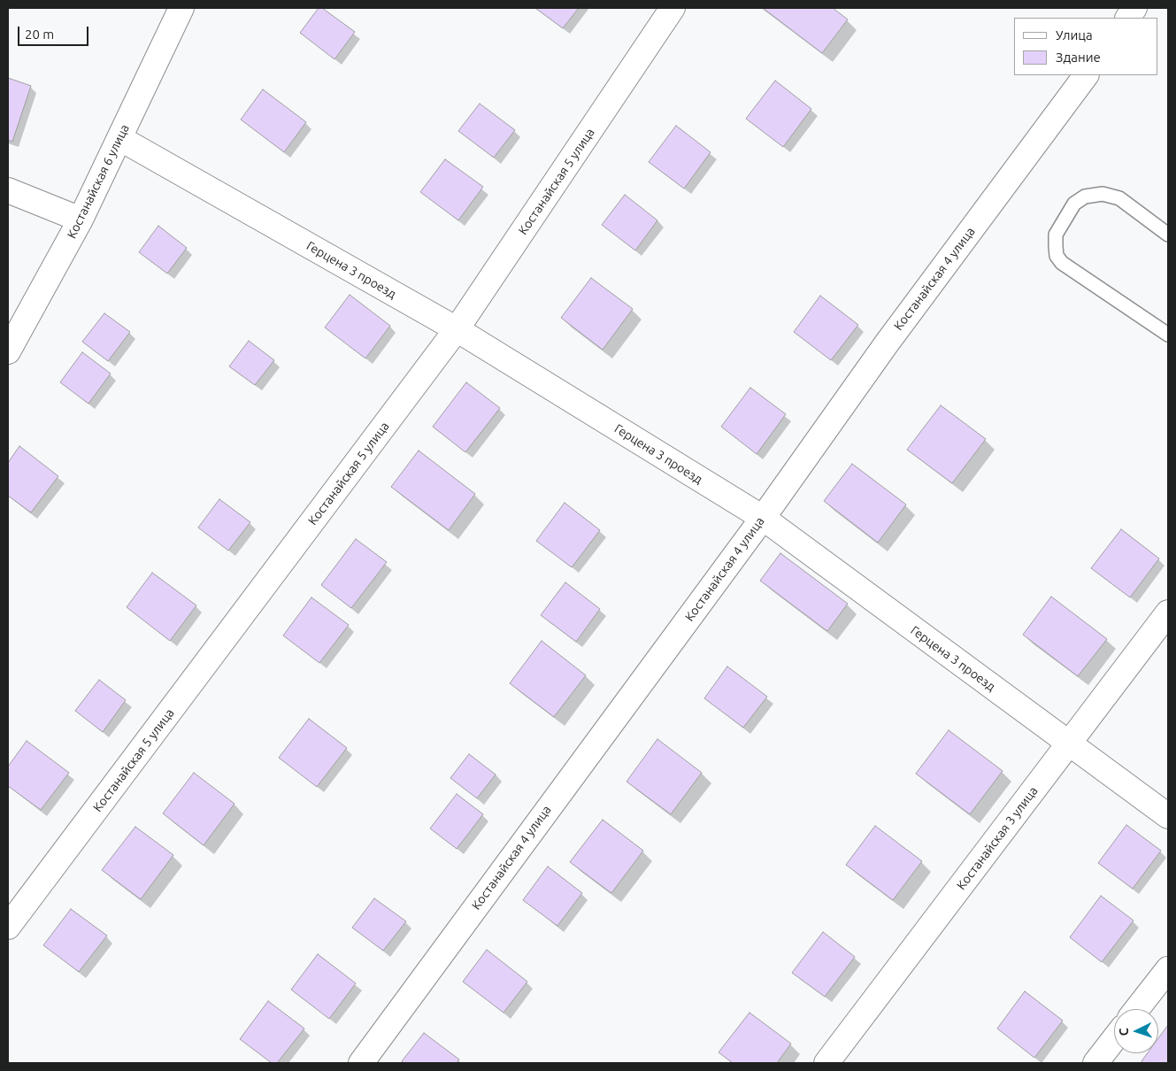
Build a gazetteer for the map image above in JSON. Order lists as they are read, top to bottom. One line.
{"streets":{"street":["Костанайская 6 улица","Костанайская 5 улица","Герцена 3 проезд","Костанайская 4 улица","Костанайская 3 улица"]},"crossings":[["Костанайская 6 улица","Герцена 3 проезд"],["Костанайская 5 улица","Герцена 3 проезд"],["Герцена 3 проезд","Костанайская 4 улица"],["Герцена 3 проезд","Костанайская 3 улица"]],"legend":["Улица","Здание"],"scale_bar":"20 m","north":"left"}
